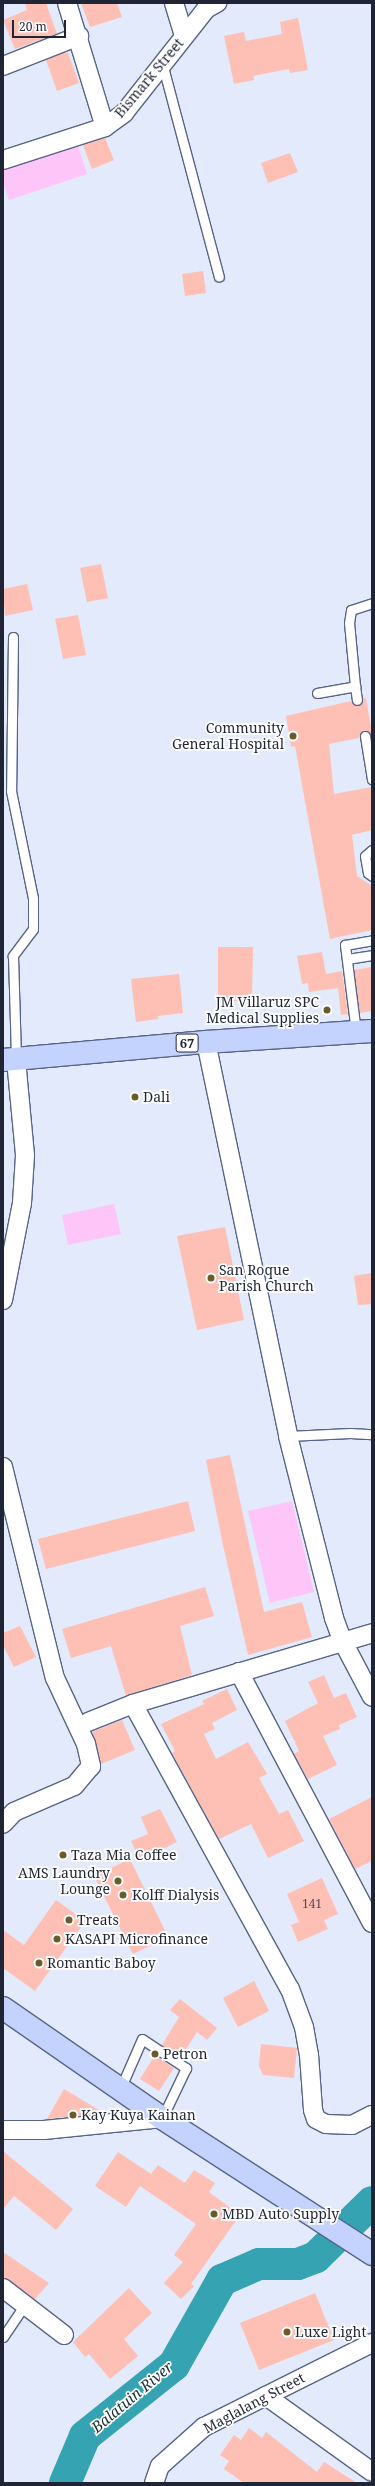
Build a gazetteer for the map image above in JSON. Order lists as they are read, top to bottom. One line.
{"streets":{"main road":["67"],"street":["Bismark Street","Maglalang Street"]},"water":["Balatuin River"],"places":["Community General Hospital","JM Villaruz SPC Medical Supplies","Dali","San Roque Parish Church","Taza Mia Coffee","AMS Laundry Lounge","Kolff Dialysis","Treats","KASAPI Microfinance","Romantic Baboy","Petron","Kay Kuya Kainan","MBD Auto Supply","Luxe Light"],"house_numbers":["141"],"scale_bar":"20 m"}
